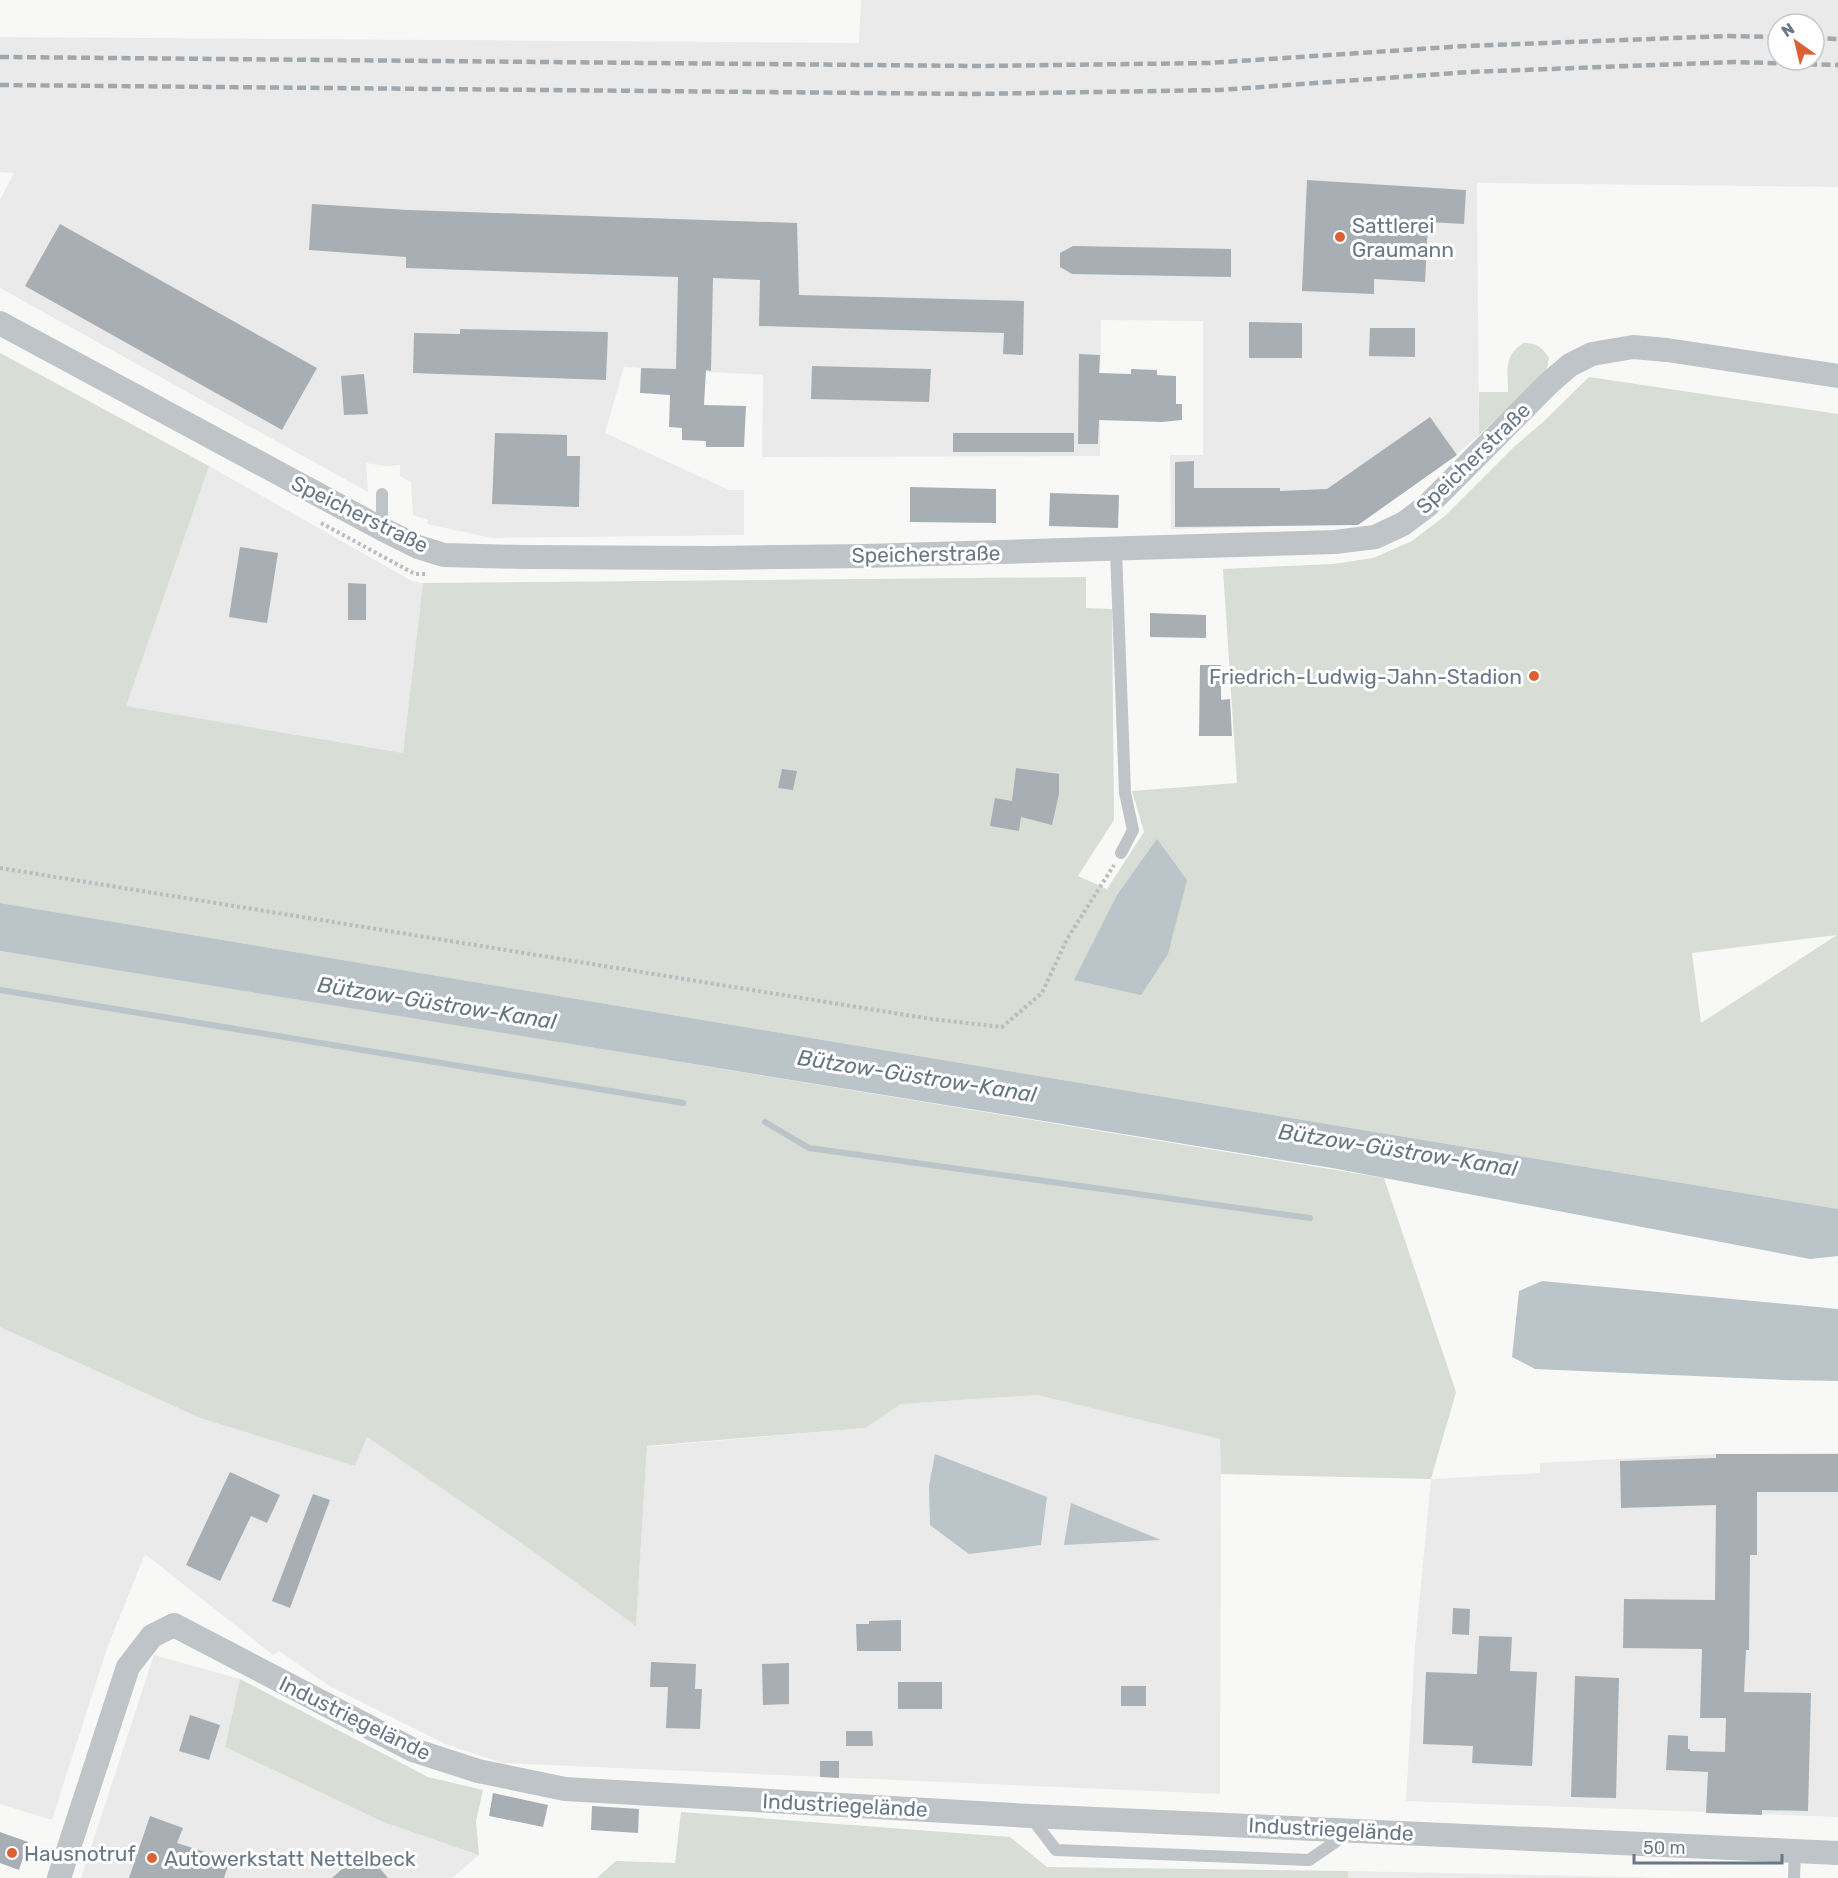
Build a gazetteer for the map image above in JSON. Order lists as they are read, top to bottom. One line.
{"streets":{"street":["Speicherstraße","Industriegelände"]},"water":["Bützow-Güstrow-Kanal"],"places":["Sattlerei Graumann","Friedrich-Ludwig-Jahn-Stadion","Hausnotruf","Autowerkstatt Nettelbeck"],"scale_bar":"50 m","north":"top left"}
